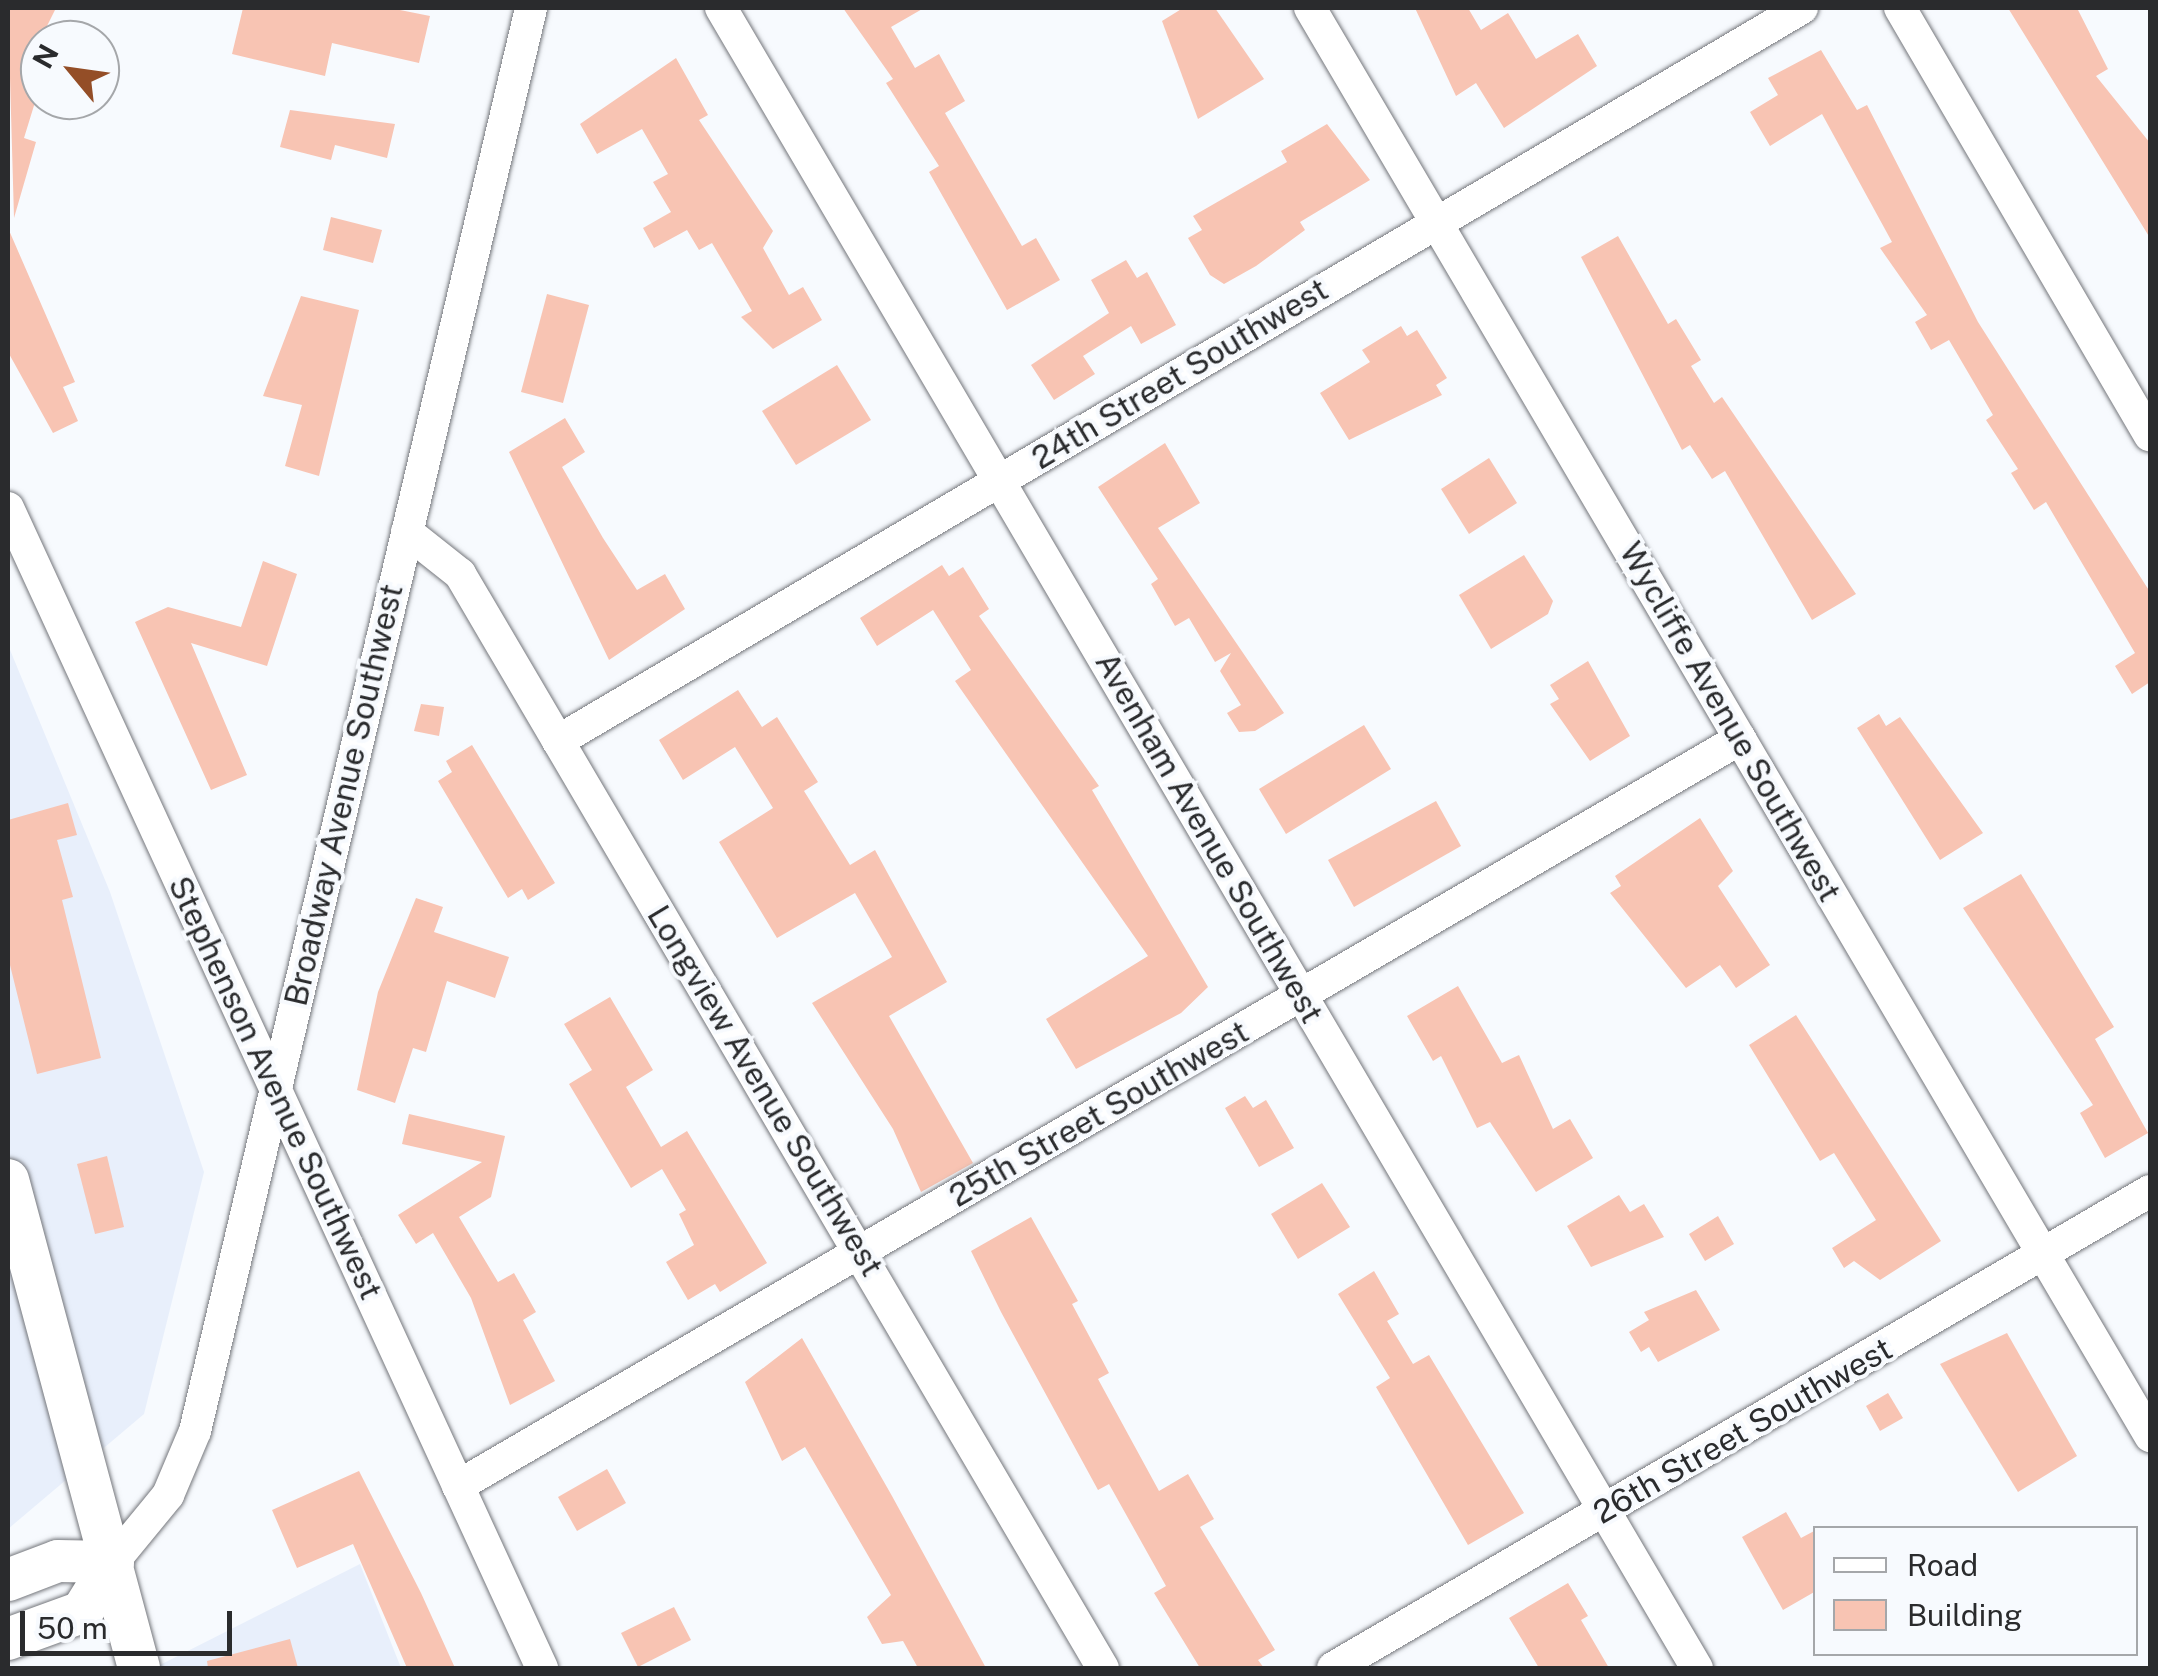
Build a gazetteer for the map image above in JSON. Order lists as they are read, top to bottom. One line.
{"streets":{"street":["24th Street Southwest","Wycliffe Avenue Southwest","Broadway Avenue Southwest","Avenham Avenue Southwest","Stephenson Avenue Southwest","Longview Avenue Southwest","25th Street Southwest","26th Street Southwest"]},"crossings":[["24th Street Southwest","Wycliffe Avenue Southwest"],["24th Street Southwest","Avenham Avenue Southwest"],["24th Street Southwest","Longview Avenue Southwest"],["Wycliffe Avenue Southwest","25th Street Southwest"],["Wycliffe Avenue Southwest","26th Street Southwest"],["Broadway Avenue Southwest","Stephenson Avenue Southwest"],["Broadway Avenue Southwest","Longview Avenue Southwest"],["Avenham Avenue Southwest","25th Street Southwest"],["Avenham Avenue Southwest","26th Street Southwest"],["Stephenson Avenue Southwest","25th Street Southwest"],["Longview Avenue Southwest","25th Street Southwest"]],"legend":["Road","Building"],"scale_bar":"50 m","north":"top left"}
